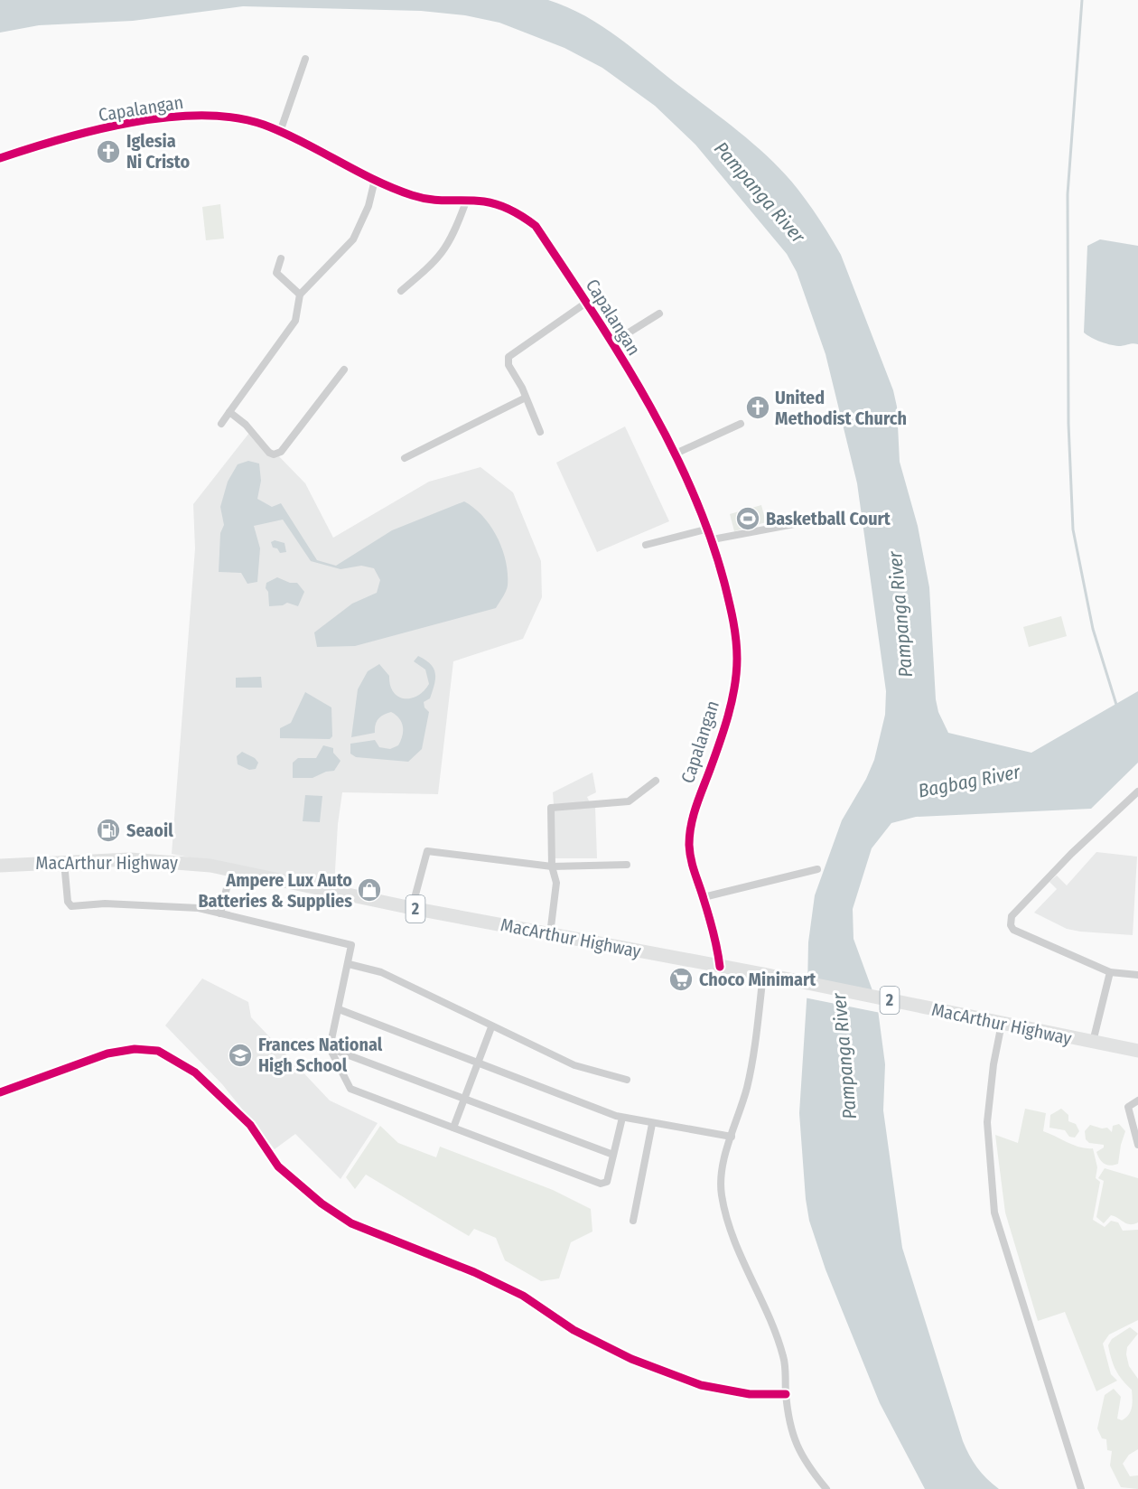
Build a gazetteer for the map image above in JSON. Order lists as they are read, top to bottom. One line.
{"streets":{"highway":["MacArthur Highway","2"],"street":["Capalangan"]},"crossings":[["Capalangan","MacArthur Highway"]],"water":["Pampanga River","Bagbag River"],"places":{"church":["Iglesia Ni Cristo","United Methodist Church"],"sports":["Basketball Court"],"fuel station":["Seaoil"],"shop":["Ampere Lux Auto Batteries & Supplies"],"supermarket":["Choco Minimart"],"school or university":["Frances National High School"]}}
